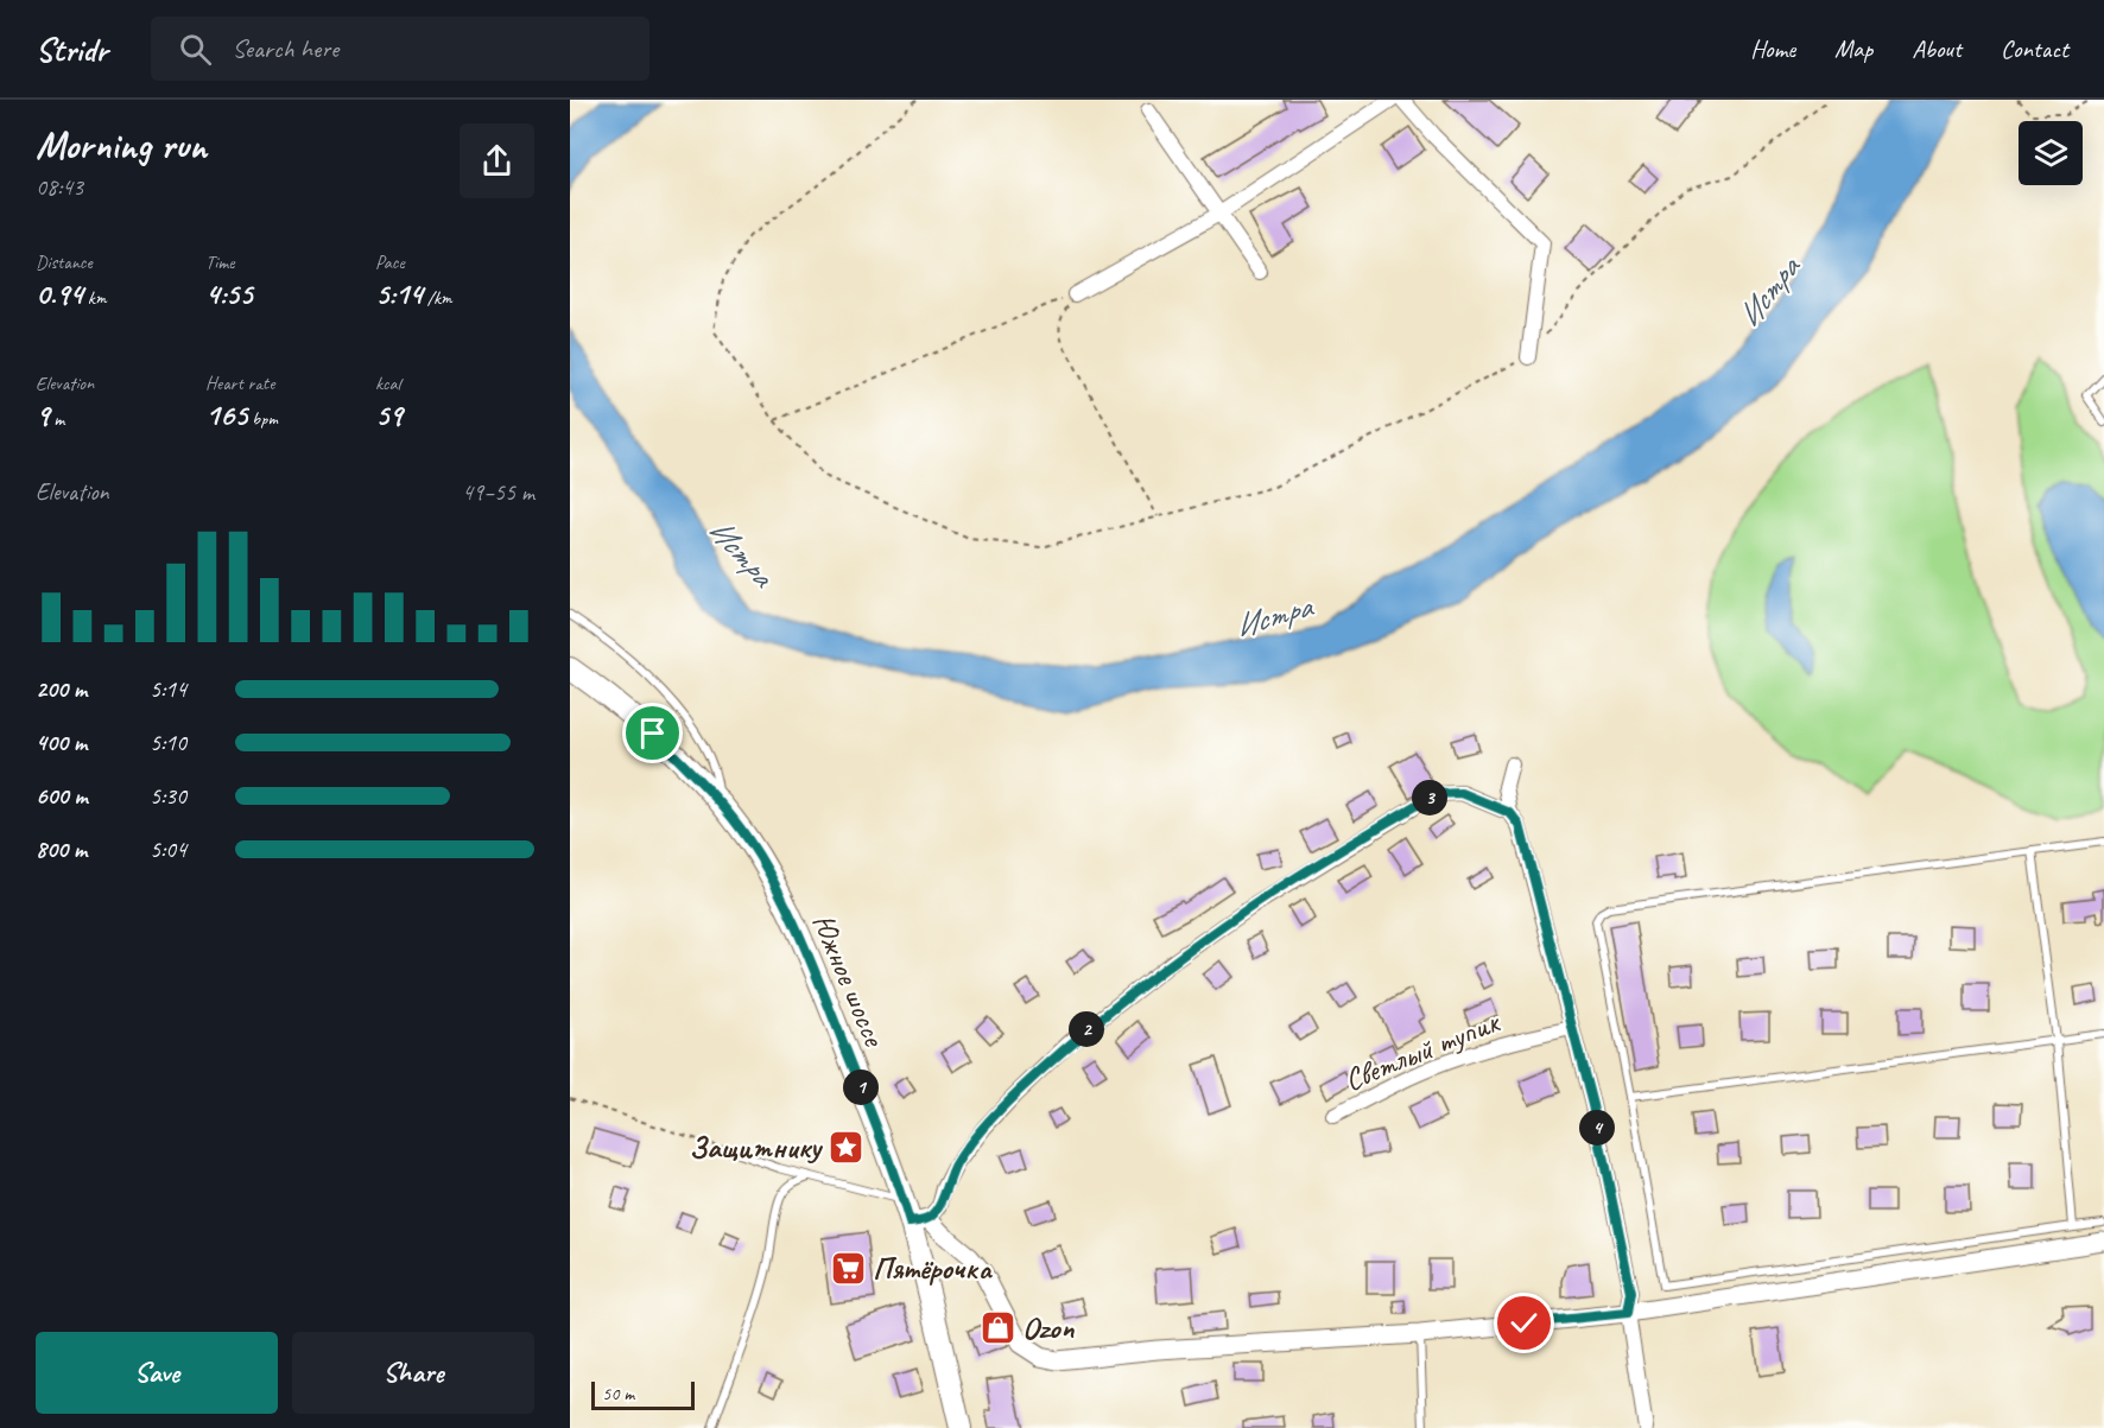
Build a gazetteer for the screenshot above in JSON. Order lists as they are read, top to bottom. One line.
{"streets":{"main road":["Южное шоссе"],"street":["Светлый тупик"]},"water":["Истра"],"places":{"place":["Защитнику"],"supermarket":["Пятёрочка"],"shop":["Ozon"]},"scale_bar":"50 m","page":{"header":"Stridr","search":"Search here","nav":["Home","Map","About","Contact"],"heading":["Morning run","08:43"],"stats":[["Distance","0.94 km"],["Time","4:55"],["Pace","5:14 /km"],["Elevation","9 m"],["Heart rate","165 bpm"],["kcal","59"]],"chart":["Elevation","49–55 m"],"list":[{"name":"200 m","note":"5:14"},{"name":"400 m","note":"5:10"},{"name":"600 m","note":"5:30"},{"name":"800 m","note":"5:04"}],"pins":["3","2","1","4"],"buttons":["Save","Share"],"scale":"50 m"}}
